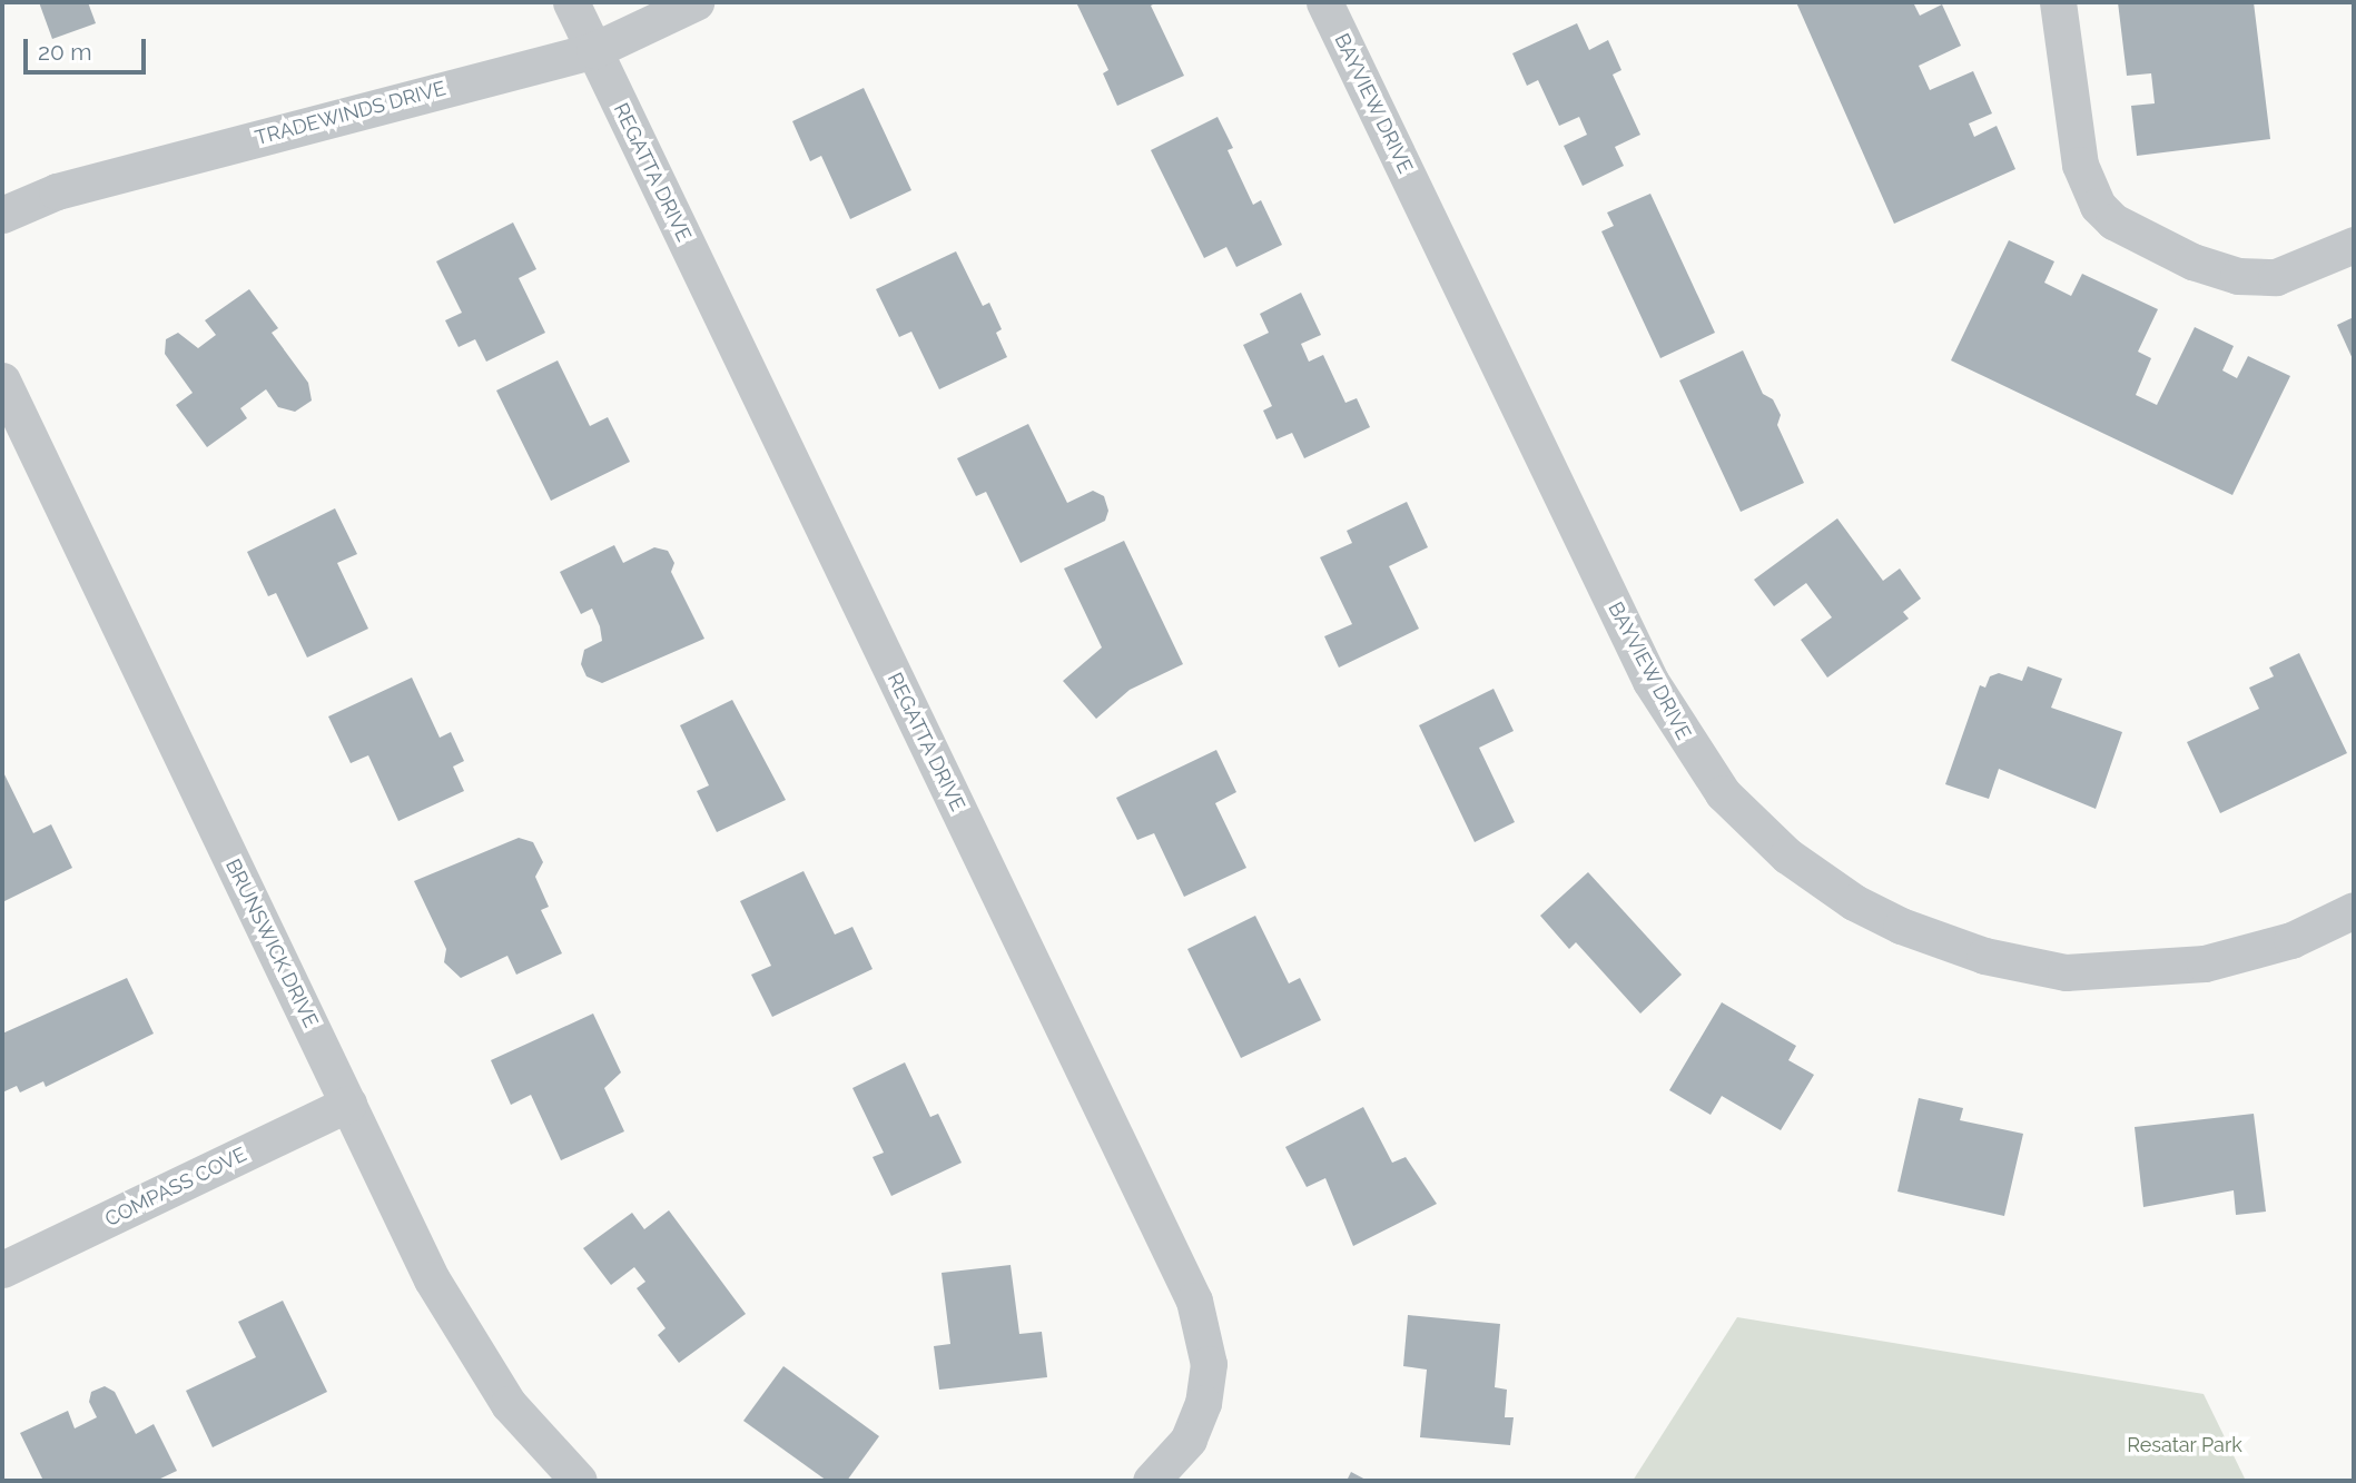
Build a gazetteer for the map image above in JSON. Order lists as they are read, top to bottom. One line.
{"streets":{"street":["BAYVIEW DRIVE","TRADEWINDS DRIVE","REGATTA DRIVE","BRUNSWICK DRIVE","COMPASS COVE"]},"crossings":[["TRADEWINDS DRIVE","REGATTA DRIVE"],["BRUNSWICK DRIVE","COMPASS COVE"]],"parks":["Resatar Park"],"scale_bar":"20 m"}
